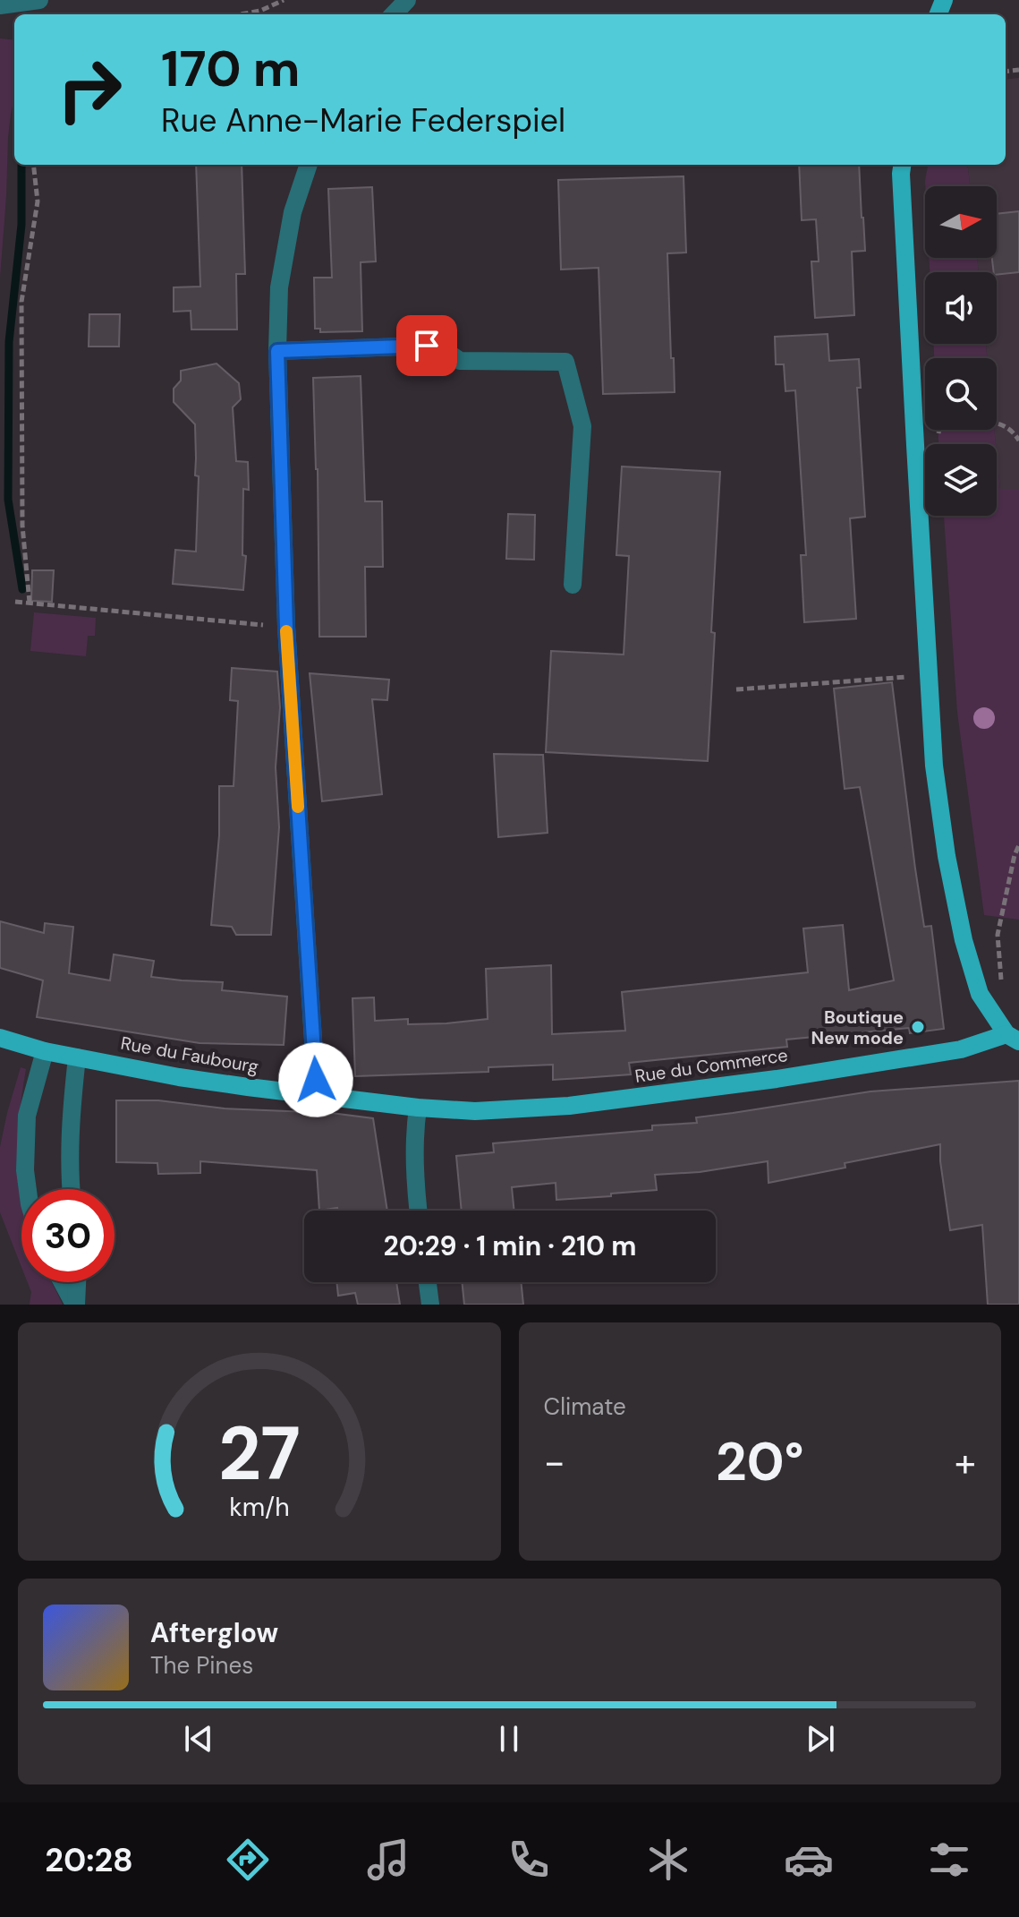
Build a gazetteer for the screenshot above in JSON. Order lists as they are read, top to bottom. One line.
{"streets":{"main road":["Rue du Faubourg","Rue du Commerce"]},"crossings":[["Rue du Faubourg","Rue du Commerce"]],"places":["Boutique New mode"],"north":"right","page":{"turn":["170 m","Rue Anne-Marie Federspiel"],"limit":"30","trip":"20:29 · 1 min · 210 m","tile":"Climate","heat":["−","20°","+"],"song":["Afterglow","The Pines"],"tabs":"20:28","gauge":["27","km/h"]}}
